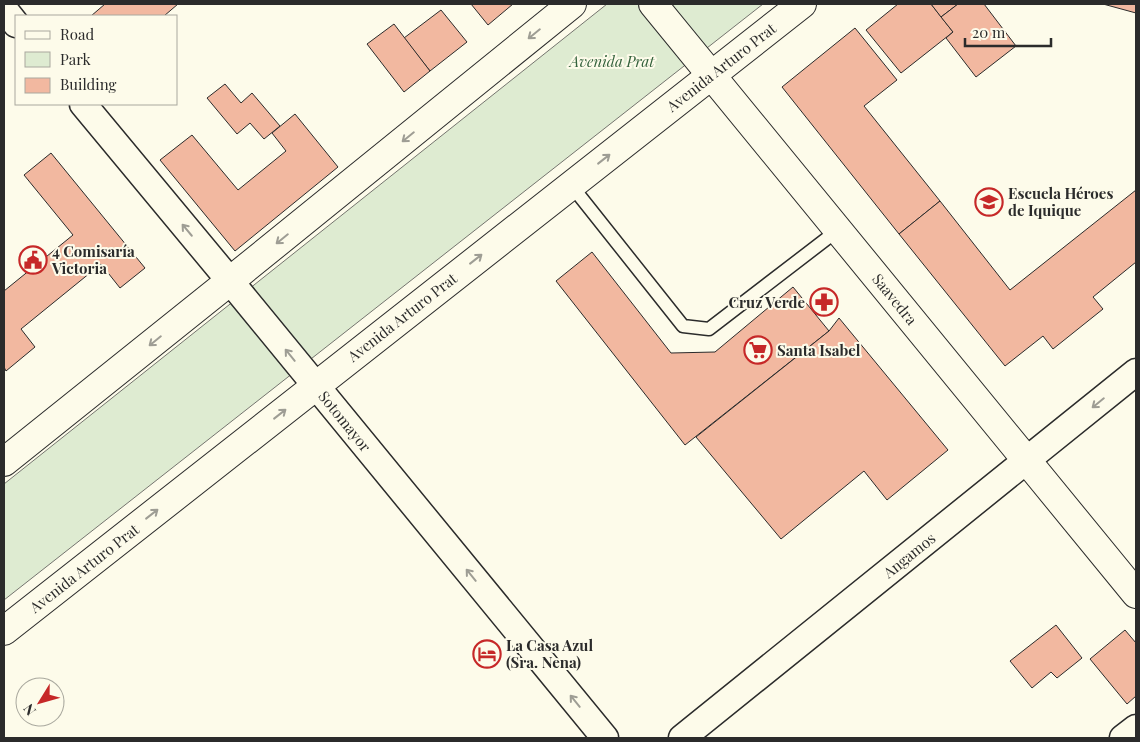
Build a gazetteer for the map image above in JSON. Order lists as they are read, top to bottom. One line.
{"streets":{"street":["Avenida Arturo Prat","Saavedra","Sotomayor","Angamos"]},"crossings":[["Avenida Arturo Prat","Saavedra"],["Avenida Arturo Prat","Sotomayor"],["Saavedra","Angamos"]],"one_way":["Sotomayor"],"parks":["Avenida Prat"],"places":{"school or university":["Escuela Héroes de Iquique"],"public building":["4 Comisaría Victoria"],"pharmacy":["Cruz Verde"],"supermarket":["Santa Isabel"],"hotel":["La Casa Azul (Sra. Nena)"]},"legend":["Road","Park","Building"],"scale_bar":"20 m","north":"bottom left"}
